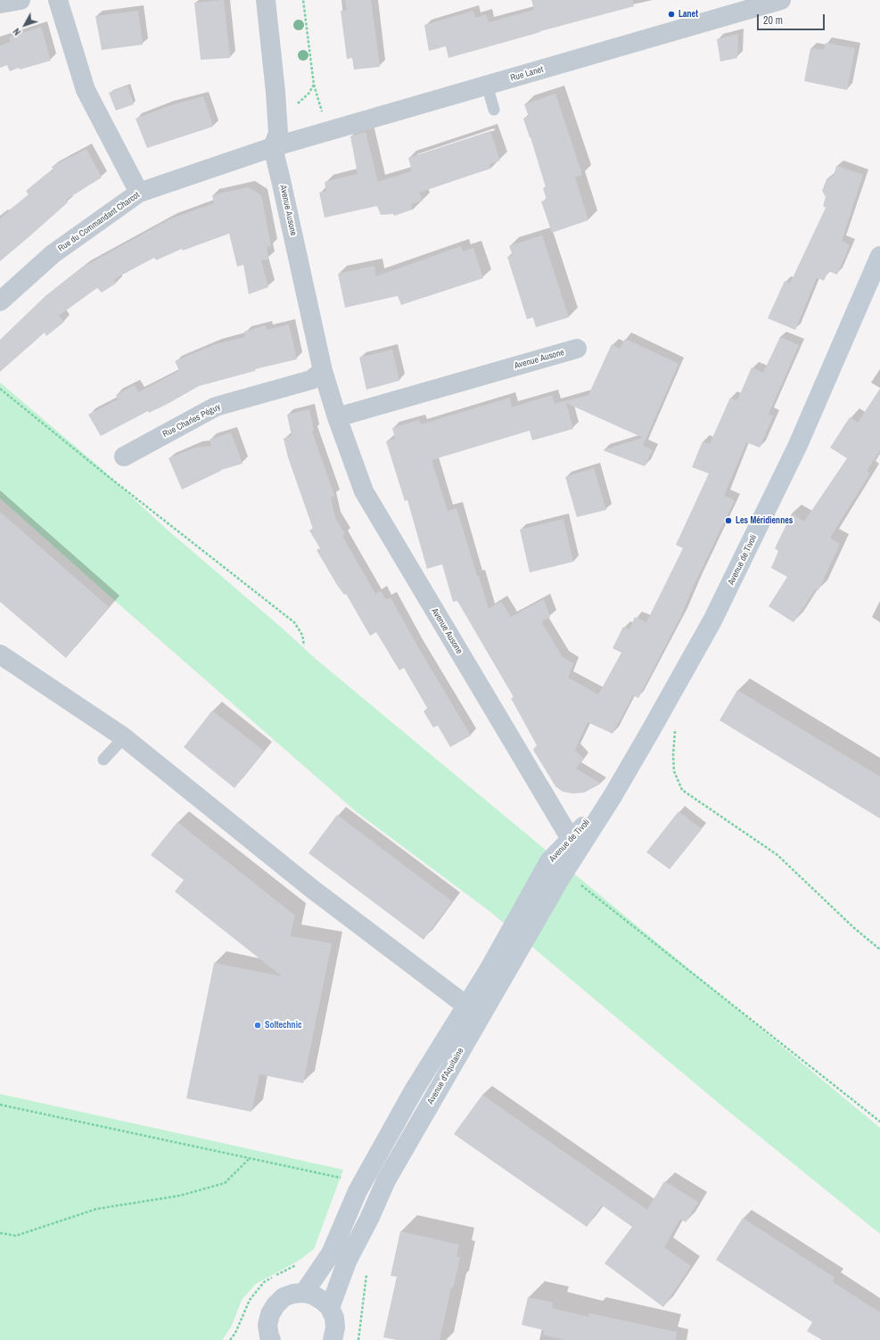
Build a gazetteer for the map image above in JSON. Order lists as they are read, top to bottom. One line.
{"streets":{"street":["Rue Lanet","Avenue Ausone","Rue du Commandant Charcot","Rue Charles Péguy","Avenue de Tivoli","Avenue d'Aquitaine"]},"crossings":[["Rue Lanet","Avenue Ausone"],["Rue Lanet","Rue du Commandant Charcot"],["Avenue Ausone","Rue du Commandant Charcot"],["Avenue Ausone","Rue Charles Péguy"],["Avenue Ausone","Avenue de Tivoli"],["Avenue Ausone","Avenue d'Aquitaine"],["Avenue de Tivoli","Avenue d'Aquitaine"]],"places":["Lanet","Les Méridiennes","Soltechnic"],"scale_bar":"20 m","north":"bottom left"}
